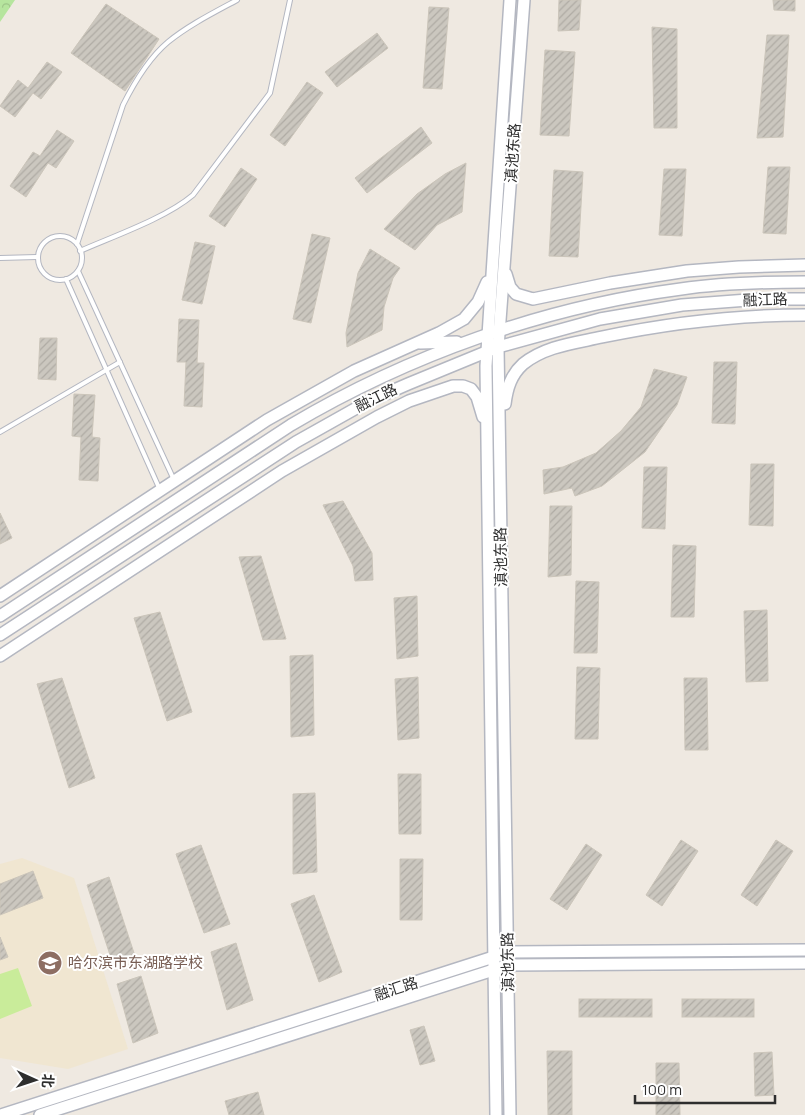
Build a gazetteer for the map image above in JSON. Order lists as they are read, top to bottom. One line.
{"streets":{"street":["滇池东路","融江路","融汇路"]},"crossings":[["滇池东路","融江路"],["滇池东路","融汇路"]],"places":{"school or university":["哈尔滨市东湖路学校"]},"scale_bar":"100 m","north":"right"}
